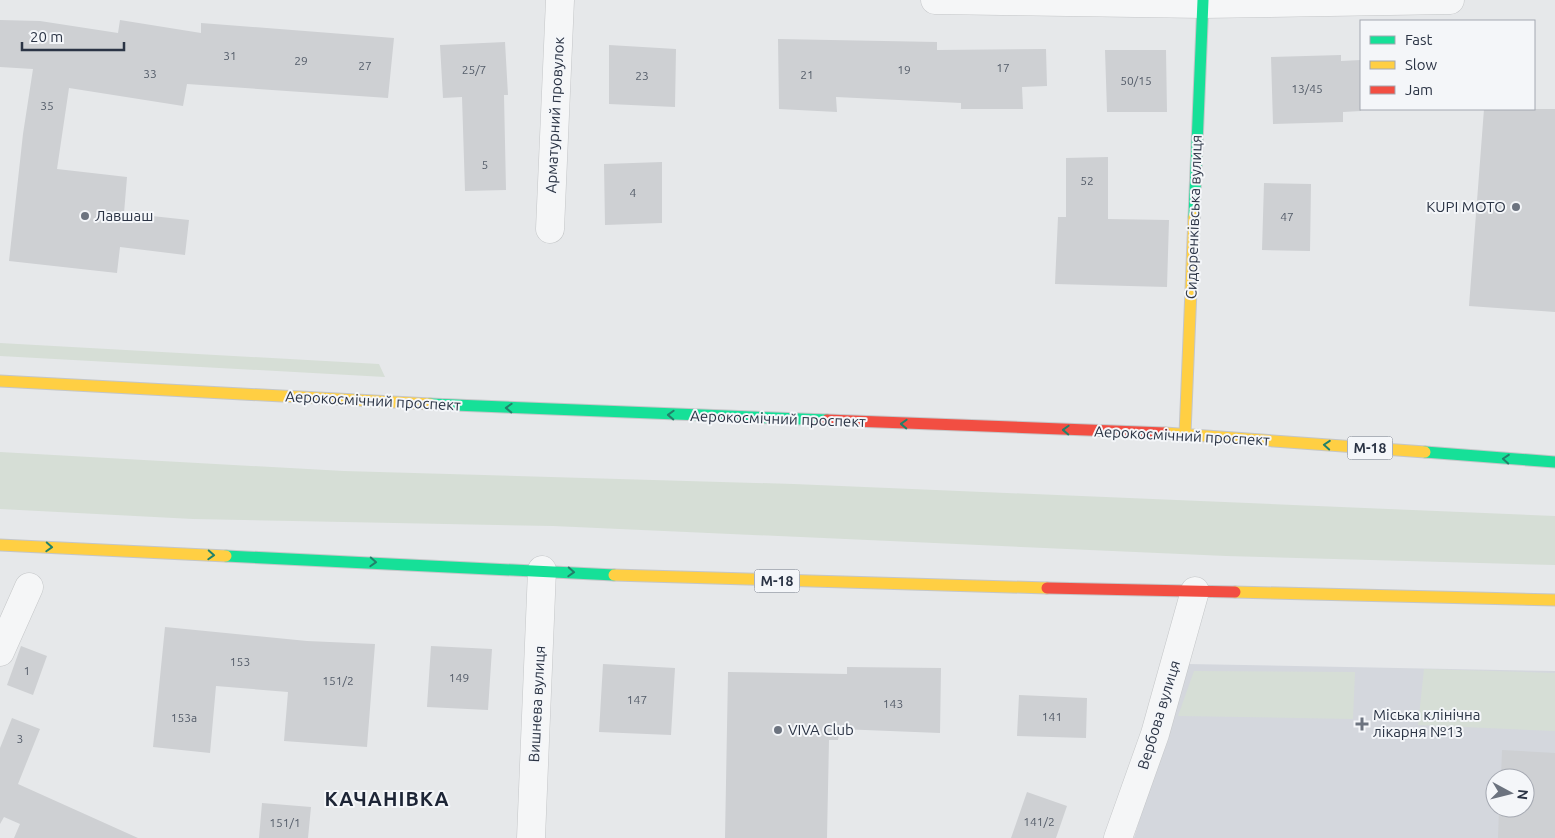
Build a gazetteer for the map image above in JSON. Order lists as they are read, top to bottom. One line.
{"streets":{"main road":["Сидоренківська вулиця","Аерокосмічний проспект","М-18"],"street":["Арматурний провулок","Вишнева вулиця","Вербова вулиця"]},"crossings":[["Сидоренківська вулиця","Аерокосмічний проспект"],["М-18","Вишнева вулиця"],["М-18","Вербова вулиця"]],"one_way":["Аерокосмічний проспект"],"districts":["КАЧАНІВКА"],"places":{"other":["KUPI MOTO","Лавшаш","VIVA Club"],"health":["Міська клінічна лікарня №13"]},"house_numbers":["31","29","27","17","25/7","19","33","21","23","50/15","13/45","35","5","52","4","47","153","1","149","151/2","147","143","141","153а","3","141/2","151/1"],"legend":["Fast","Slow","Jam"],"scale_bar":"20 m","north":"right"}
